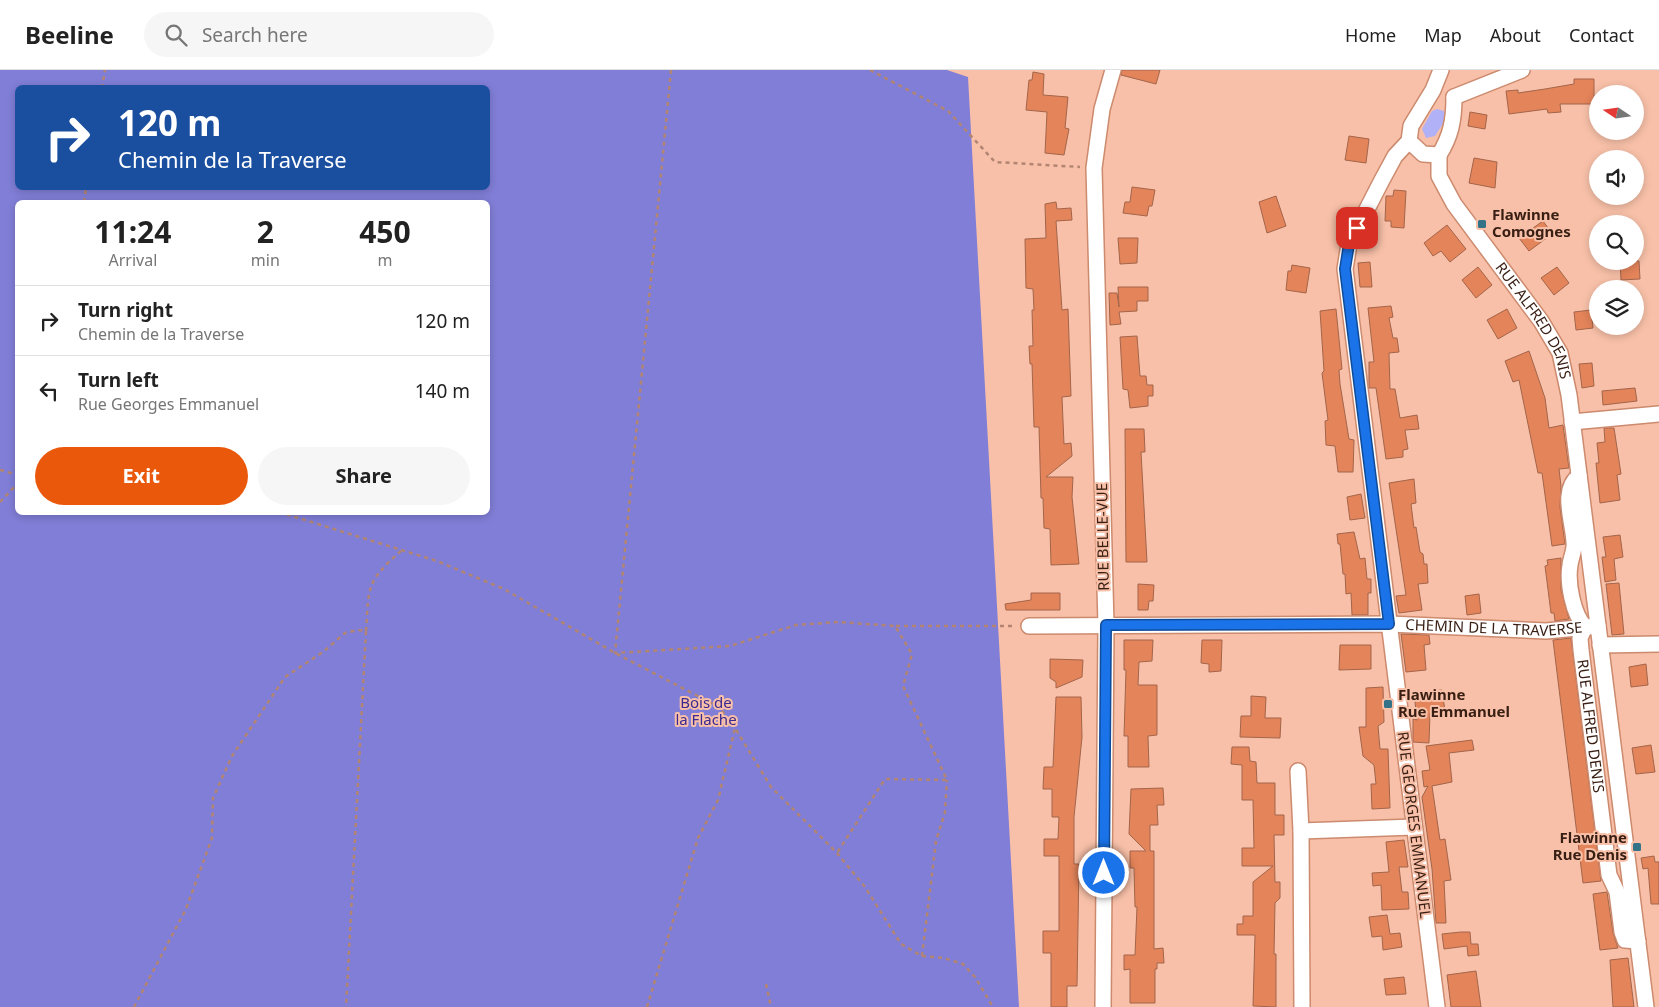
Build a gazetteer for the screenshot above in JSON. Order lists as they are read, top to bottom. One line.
{"streets":{"street":["RUE ALFRED DENIS","RUE BELLE-VUE","CHEMIN DE LA TRAVERSE","RUE GEORGES EMMANUEL"]},"crossings":[["RUE ALFRED DENIS","CHEMIN DE LA TRAVERSE"],["RUE BELLE-VUE","CHEMIN DE LA TRAVERSE"],["CHEMIN DE LA TRAVERSE","RUE GEORGES EMMANUEL"]],"parks":["Bois de la Flache"],"places":{"transit":["Flawinne Comognes","Flawinne Rue Emmanuel","Flawinne Rue Denis"]},"north":"left","page":{"header":"Beeline","search":"Search here","nav":["Home","Map","About","Contact"],"turn":["120 m","Chemin de la Traverse"],"eta":["11:24","Arrival","2","min","450","m"],"list":[{"name":"Turn right","note":"Chemin de la Traverse","value":"120 m"},{"name":"Turn left","note":"Rue Georges Emmanuel","value":"140 m"}],"buttons":["Exit","Share"]}}
